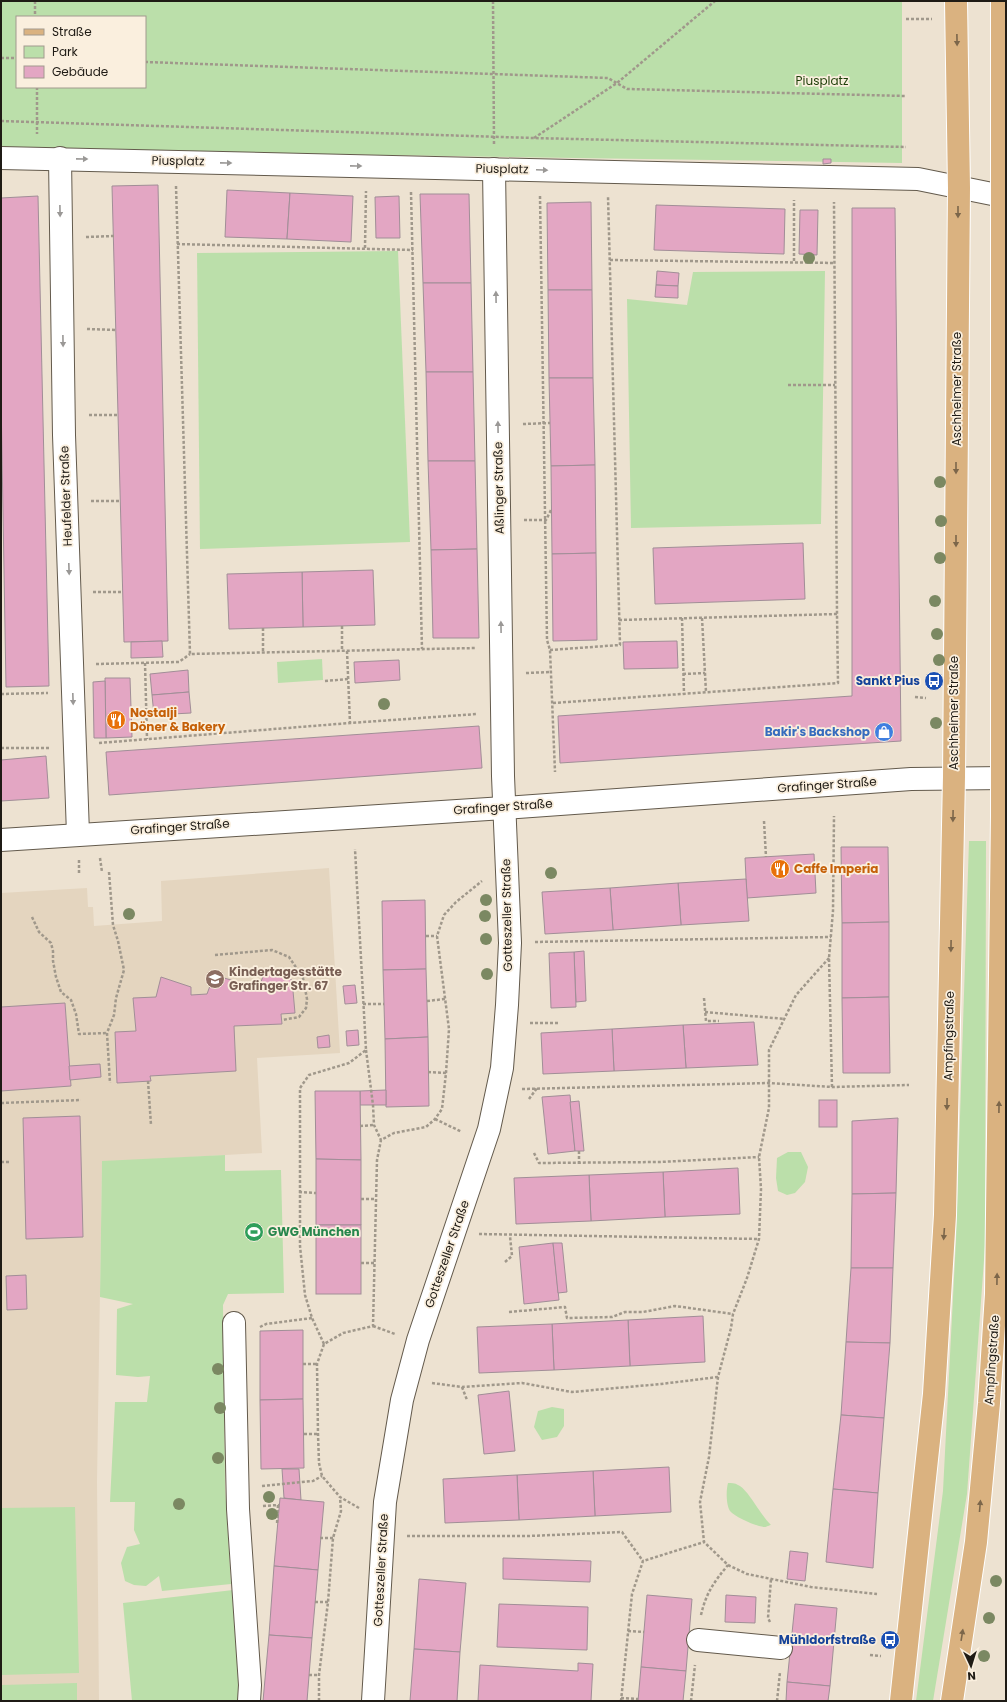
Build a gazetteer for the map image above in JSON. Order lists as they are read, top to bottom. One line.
{"streets":{"main road":["Aschheimer Straße","Ampfingstraße"],"street":["Piusplatz","Aßlinger Straße","Heufelder Straße","Grafinger Straße","Gotteszeller Straße"]},"crossings":[["Piusplatz","Aschheimer Straße"],["Piusplatz","Aßlinger Straße"],["Piusplatz","Heufelder Straße"],["Aschheimer Straße","Grafinger Straße"],["Aschheimer Straße","Ampfingstraße"],["Aßlinger Straße","Grafinger Straße"],["Aßlinger Straße","Gotteszeller Straße"],["Heufelder Straße","Grafinger Straße"],["Grafinger Straße","Gotteszeller Straße"],["Grafinger Straße","Ampfingstraße"]],"one_way":["Piusplatz","Aßlinger Straße","Heufelder Straße"],"parks":["Piusplatz"],"places":{"bus stop":["Sankt Pius","Mühldorfstraße"],"restaurant":["Nostalji Döner & Bakery","Caffe Imperia"],"shop":["Bakir's Backshop"],"school or university":["Kindertagesstätte Grafinger Str. 67"],"sports":["GWG München"]},"legend":["Straße","Park","Gebäude"],"north":"bottom"}
